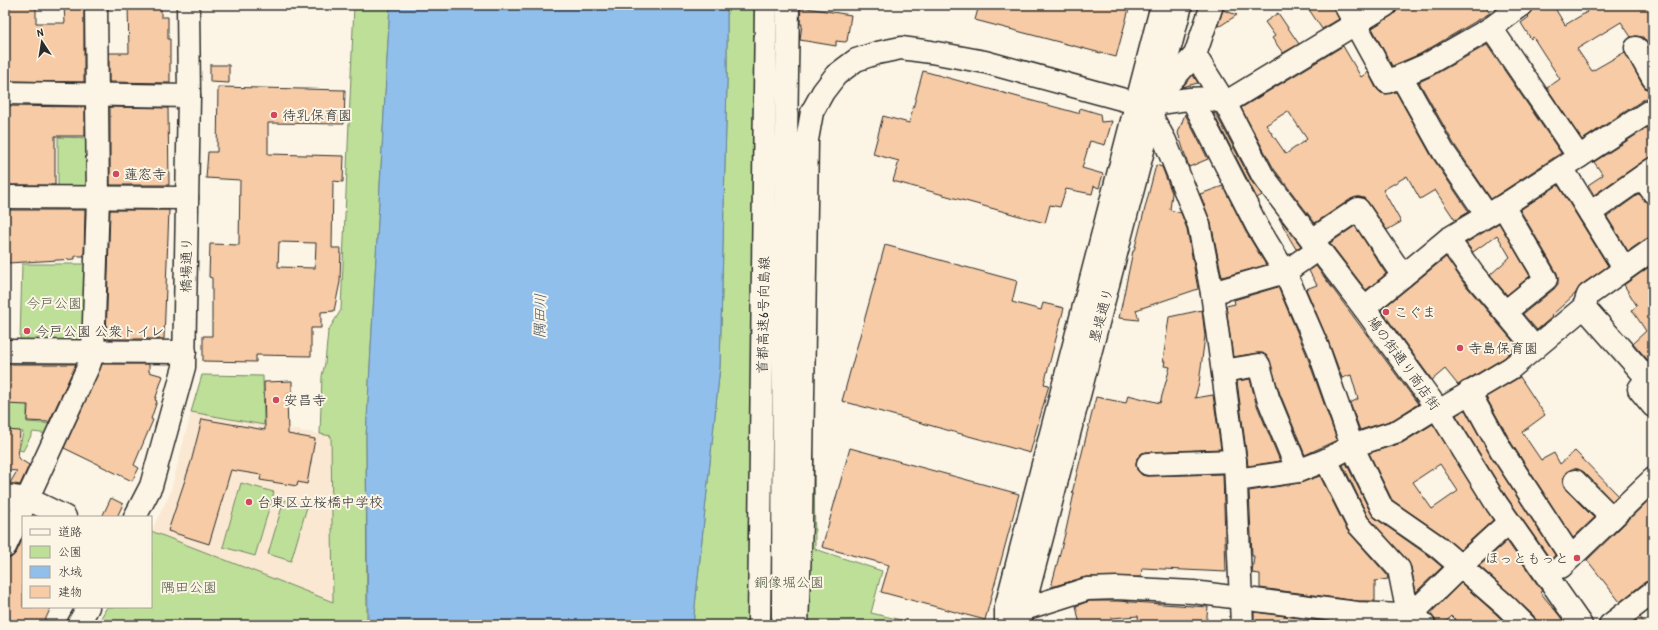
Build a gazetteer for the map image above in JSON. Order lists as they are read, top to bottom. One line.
{"streets":{"main road":["橋場通り","首都高速6号向島線","墨堤通り","鳩の街通り商店街"]},"water":["隅田川"],"parks":["今戸公園","銅像堀公園","隅田公園"],"places":["待乳保育園","蓮窓寺","こぐま","今戸公園 公衆トイレ","寺島保育園","安昌寺","台東区立桜橋中学校","ほっともっと"],"legend":["道路","公園","水域","建物"],"north":"top"}
